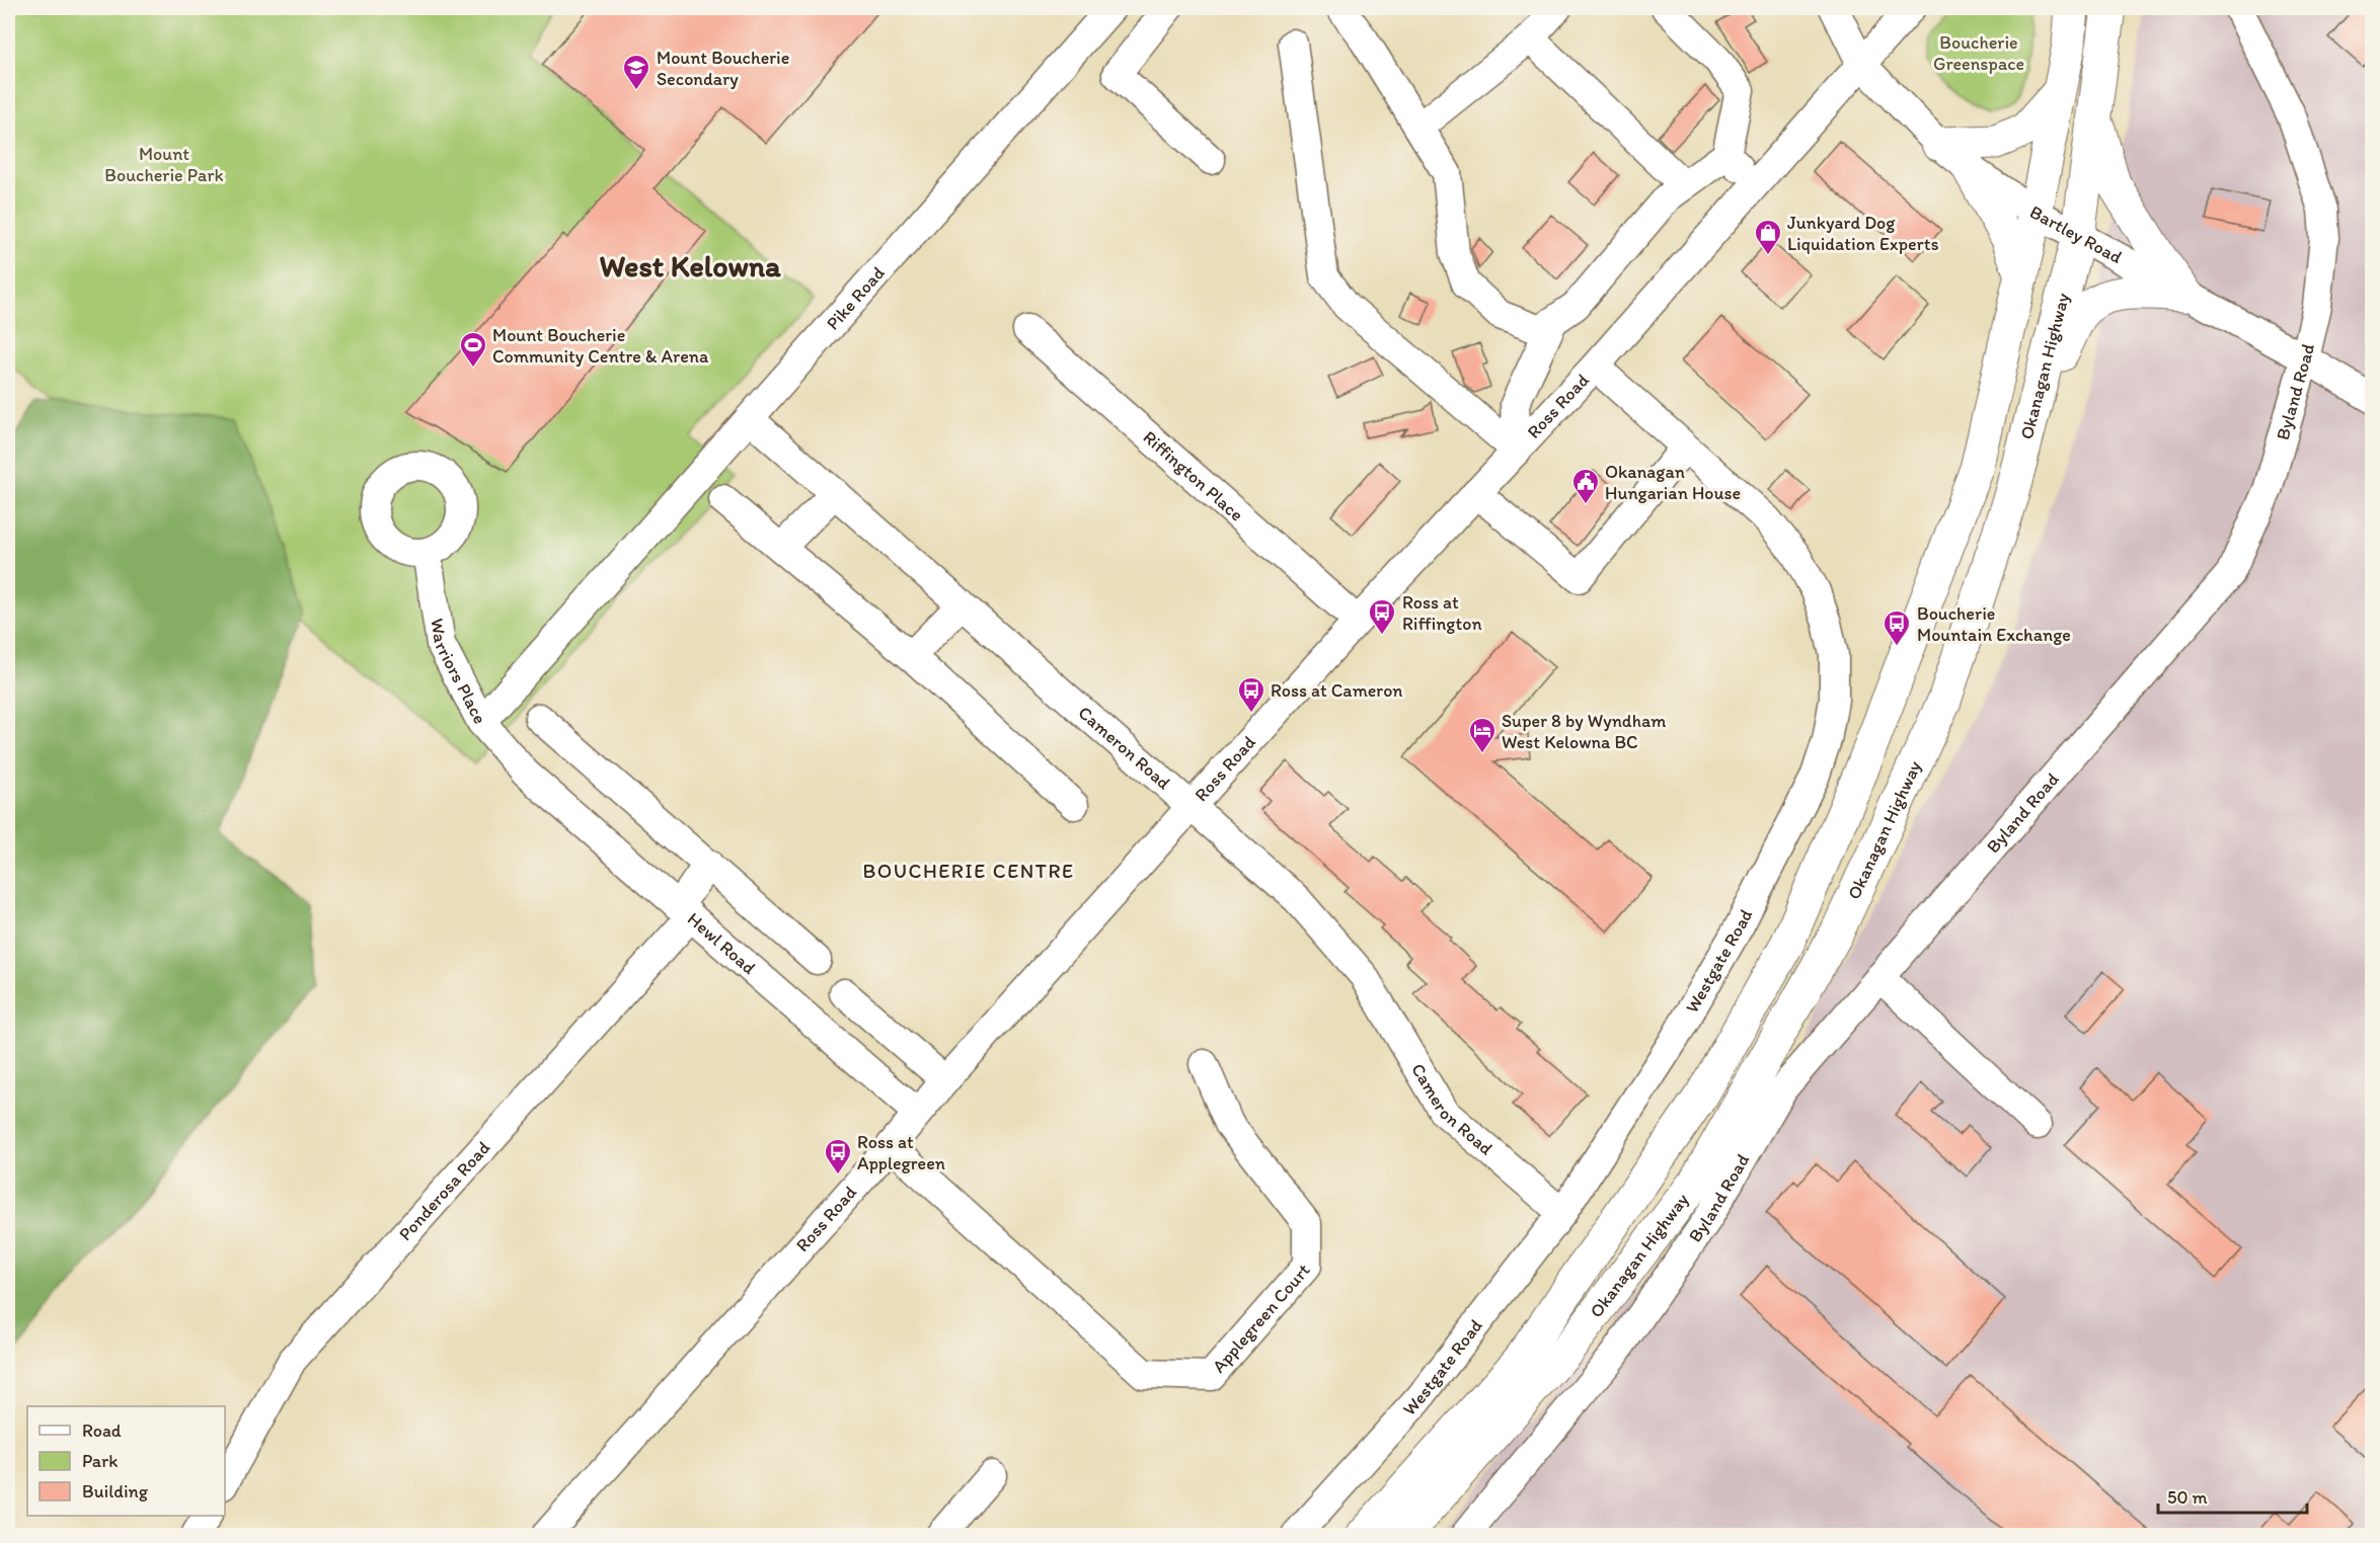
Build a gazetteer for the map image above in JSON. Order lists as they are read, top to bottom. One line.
{"streets":{"highway":["Okanagan Highway"],"street":["Bartley Road","Pike Road","Byland Road","Ross Road","Riffington Place","Warriors Place","Cameron Road","Hewl Road","Westgate Road","Ponderosa Road","Applegreen Court"]},"crossings":[["Bartley Road","Okanagan Highway"],["Bartley Road","Byland Road"],["Bartley Road","Ross Road"],["Pike Road","Warriors Place"],["Pike Road","Cameron Road"],["Ross Road","Riffington Place"],["Ross Road","Cameron Road"],["Ross Road","Hewl Road"],["Ross Road","Westgate Road"],["Ross Road","Applegreen Court"],["Warriors Place","Hewl Road"],["Cameron Road","Westgate Road"],["Hewl Road","Ponderosa Road"]],"districts":["West Kelowna","BOUCHERIE CENTRE"],"parks":["Boucherie Greenspace","Mount Boucherie Park"],"places":{"school or university":["Mount Boucherie Secondary"],"shop":["Junkyard Dog Liquidation Experts"],"sports":["Mount Boucherie Community Centre & Arena"],"public building":["Okanagan Hungarian House"],"bus stop":["Ross at Riffington","Boucherie Mountain Exchange","Ross at Cameron","Ross at Applegreen"],"hotel":["Super 8 by Wyndham West Kelowna BC"]},"legend":["Road","Park","Building"],"scale_bar":"50 m"}
